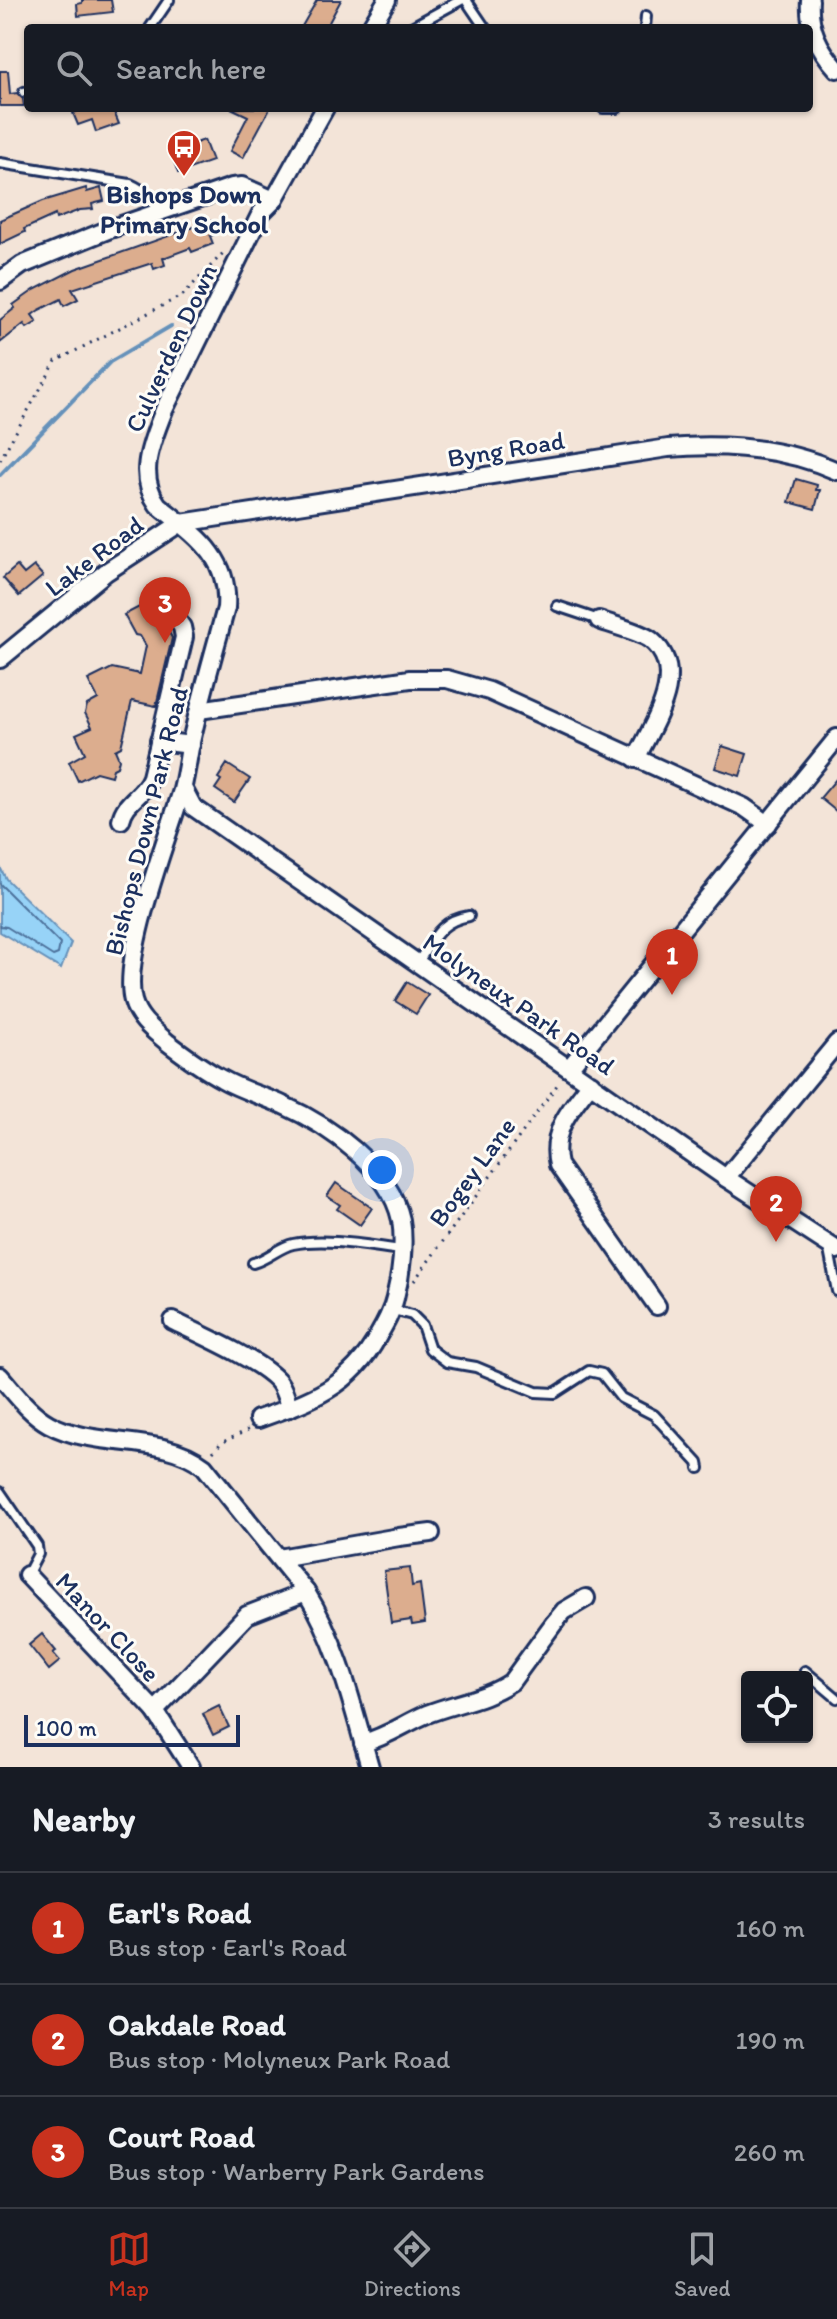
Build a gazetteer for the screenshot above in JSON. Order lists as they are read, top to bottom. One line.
{"streets":{"street":["Culverden Down","Byng Road","Lake Road","Bishops Down Park Road","Molyneux Park Road","Manor Close"],"path":["Bogey Lane"]},"crossings":[["Culverden Down","Byng Road"],["Culverden Down","Lake Road"],["Culverden Down","Bishops Down Park Road"],["Byng Road","Lake Road"],["Bishops Down Park Road","Molyneux Park Road"],["Bishops Down Park Road","Bogey Lane"],["Molyneux Park Road","Bogey Lane"]],"places":{"bus stop":["Bishops Down Primary School"]},"scale_bar":"100 m","page":{"search":"Search here","pins":["3","1","2"],"scale":"100 m","heading":["Nearby","3 results"],"list":[{"mark":"1","name":"Earl's Road","note":"Bus stop · Earl's Road","value":"160 m"},{"mark":"2","name":"Oakdale Road","note":"Bus stop · Molyneux Park Road","value":"190 m"},{"mark":"3","name":"Court Road","note":"Bus stop · Warberry Park Gardens","value":"260 m"}],"nav":["Map","Directions","Saved"]}}
